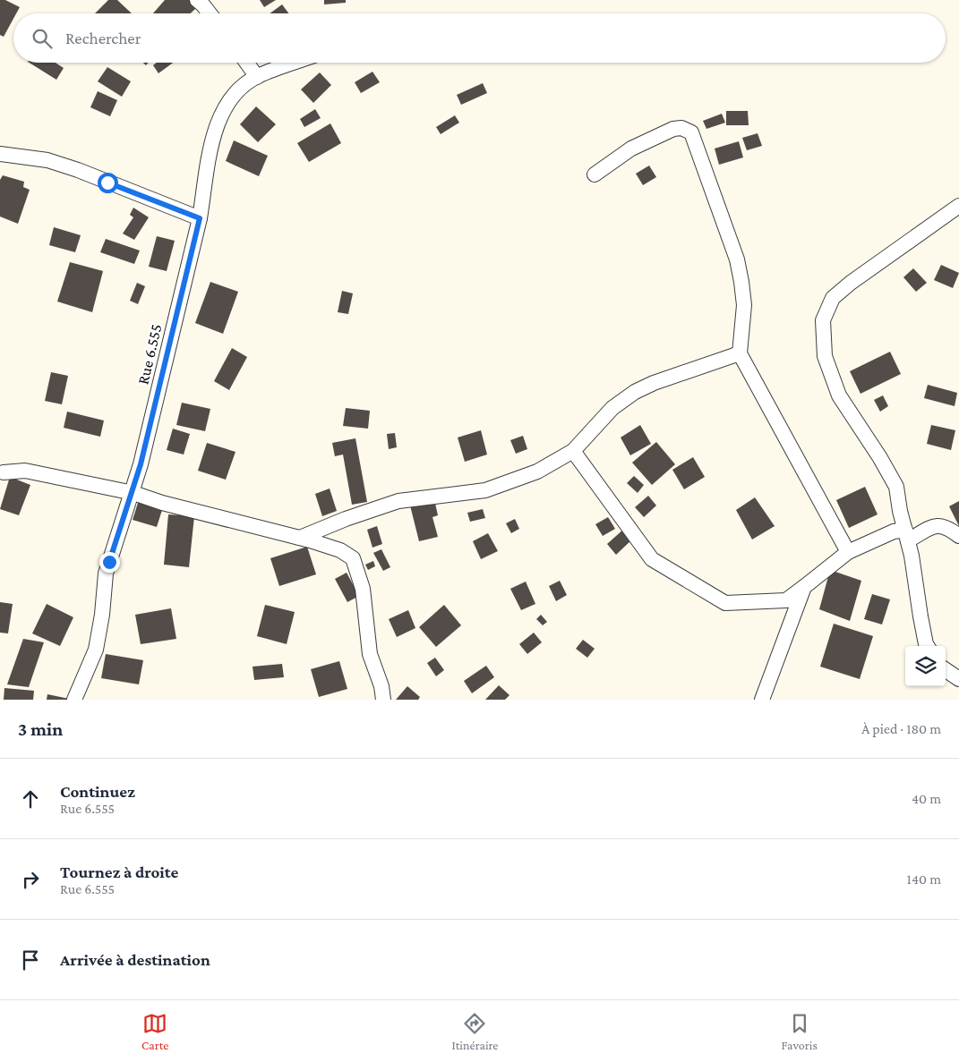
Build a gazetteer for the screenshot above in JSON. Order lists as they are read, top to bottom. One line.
{"streets":{"street":["Rue 6.555"]},"page":{"search":"Rechercher","heading":["3 min","À pied · 180 m"],"list":[["Continuez","Rue 6.555","40 m"],["Tournez à droite","Rue 6.555","140 m"],"Arrivée à destination"],"nav":["Carte","Itinéraire","Favoris"]}}
